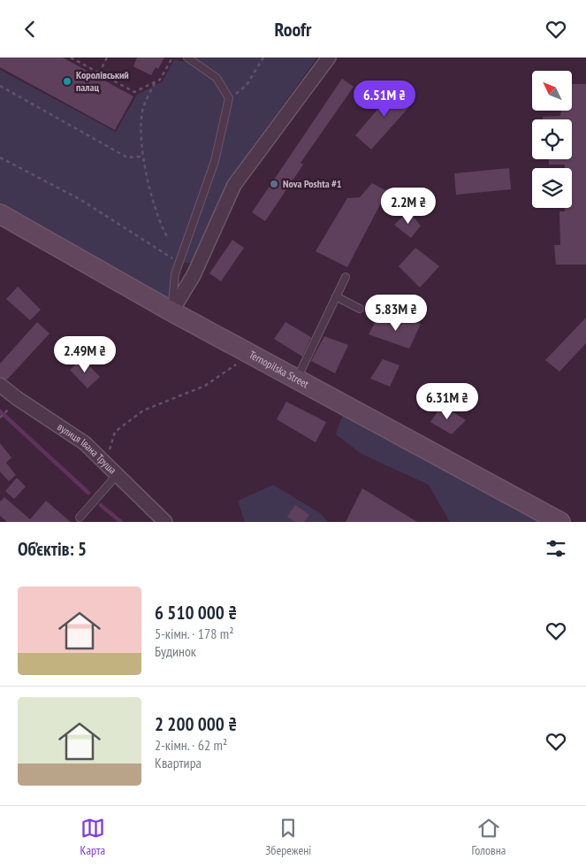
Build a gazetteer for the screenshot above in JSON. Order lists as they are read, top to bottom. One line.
{"streets":{"street":["Ternopilska Street","вулиця Івана Труша"]},"places":["Королівський палац","Nova Poshta #1"],"north":"top left","page":{"header":"Roofr","price":["6.51M ₴","2.2M ₴","5.83M ₴","2.49M ₴","6.31M ₴"],"heading":"Об’єктів: 5","list":[{"name":"6 510 000 ₴","note":"5-кімн. · 178 m² · Будинок"},{"name":"2 200 000 ₴","note":"2-кімн. · 62 m² · Квартира"}],"tabs":["Карта","Збережені","Головна"]}}
